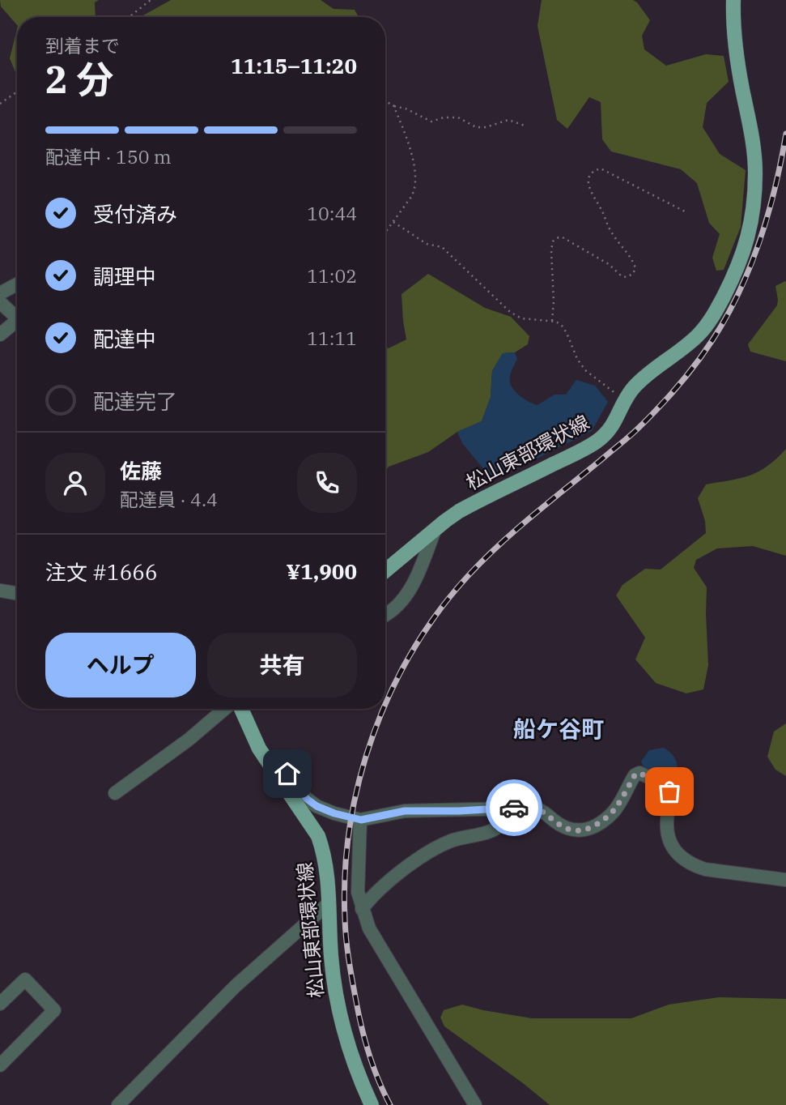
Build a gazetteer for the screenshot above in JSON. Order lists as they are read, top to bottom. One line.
{"streets":{"main road":["松山東部環状線"]},"districts":["船ケ谷町"],"page":{"heading":["2 分","到着まで","11:15–11:20"],"panel":["佐藤","配達員 · 4.4","注文 #1666","¥1,900"],"bar":"配達中 · 150 m","list":[["受付済み","10:44"],["調理中","11:02"],["配達中","11:11"],"配達完了"],"buttons":["ヘルプ","共有"]}}
